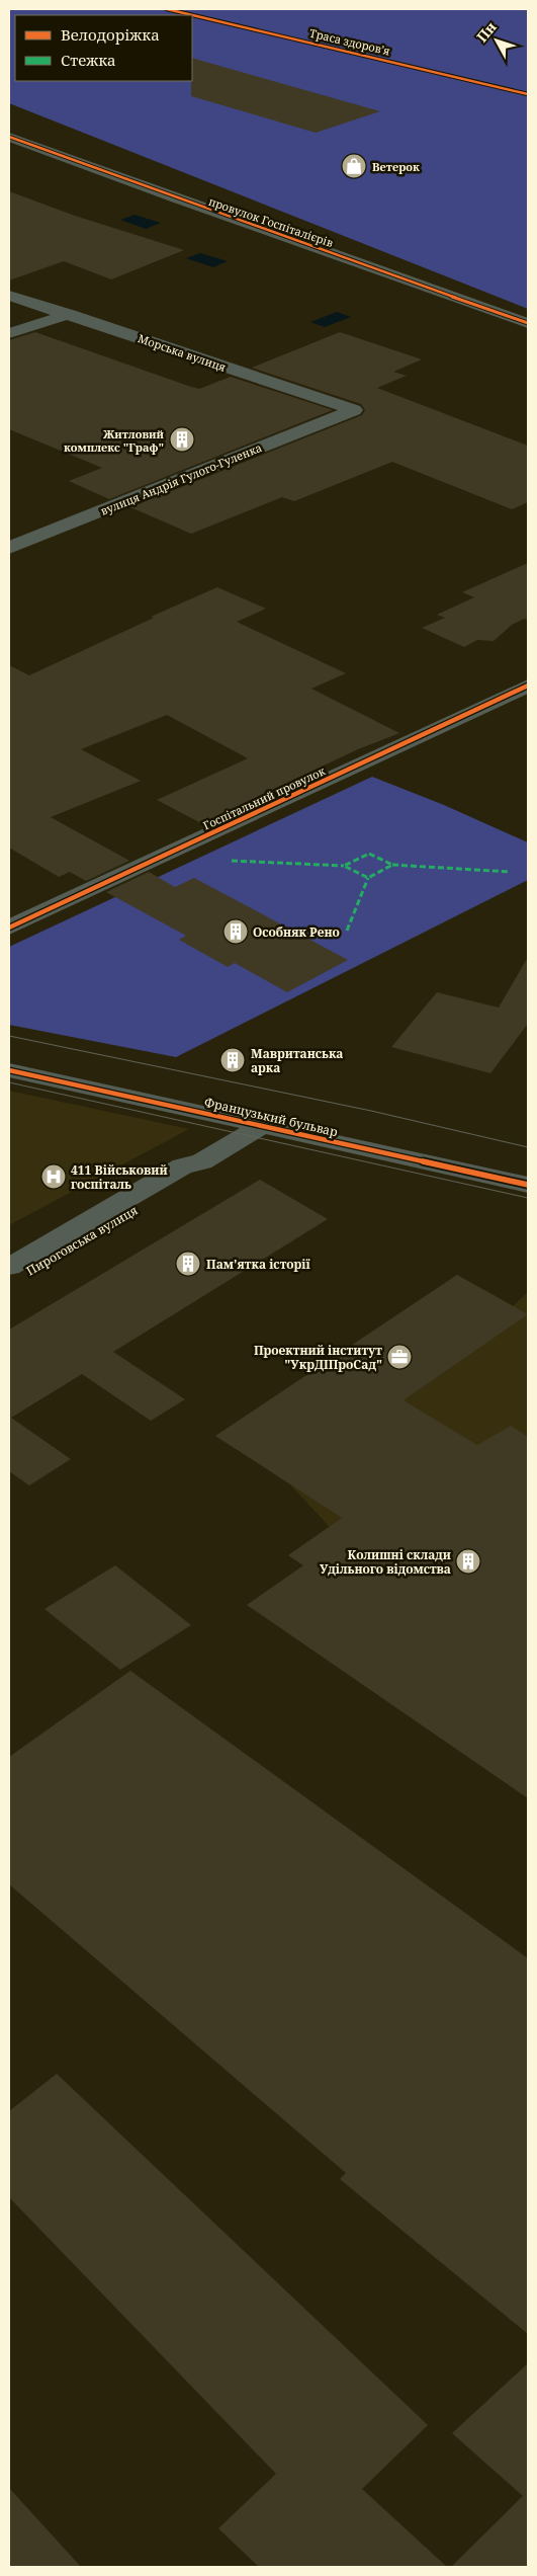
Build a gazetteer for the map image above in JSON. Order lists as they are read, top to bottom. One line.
{"streets":{"street":["провулок Госпіталієрів","Морська вулиця","вулиця Андрія Гулого-Гуленка","Госпітальний провулок","Французький бульвар","Пироговська вулиця"],"cycle path":["Траса здоров’я"]},"crossings":[["Морська вулиця","вулиця Андрія Гулого-Гуленка"],["Французький бульвар","Пироговська вулиця"]],"places":{"shop":["Ветерок"],"building":["Житловий комплекс \"Граф\"","Особняк Рено","Мавританська арка","Пам'ятка історії","Колишні склади Удільного відомства"],"hospital":["411 Військовий госпіталь"],"office":["Проектний інститут \"УкрДІПроСад\""]},"legend":["Велодоріжка","Стежка"],"north":"top left"}
